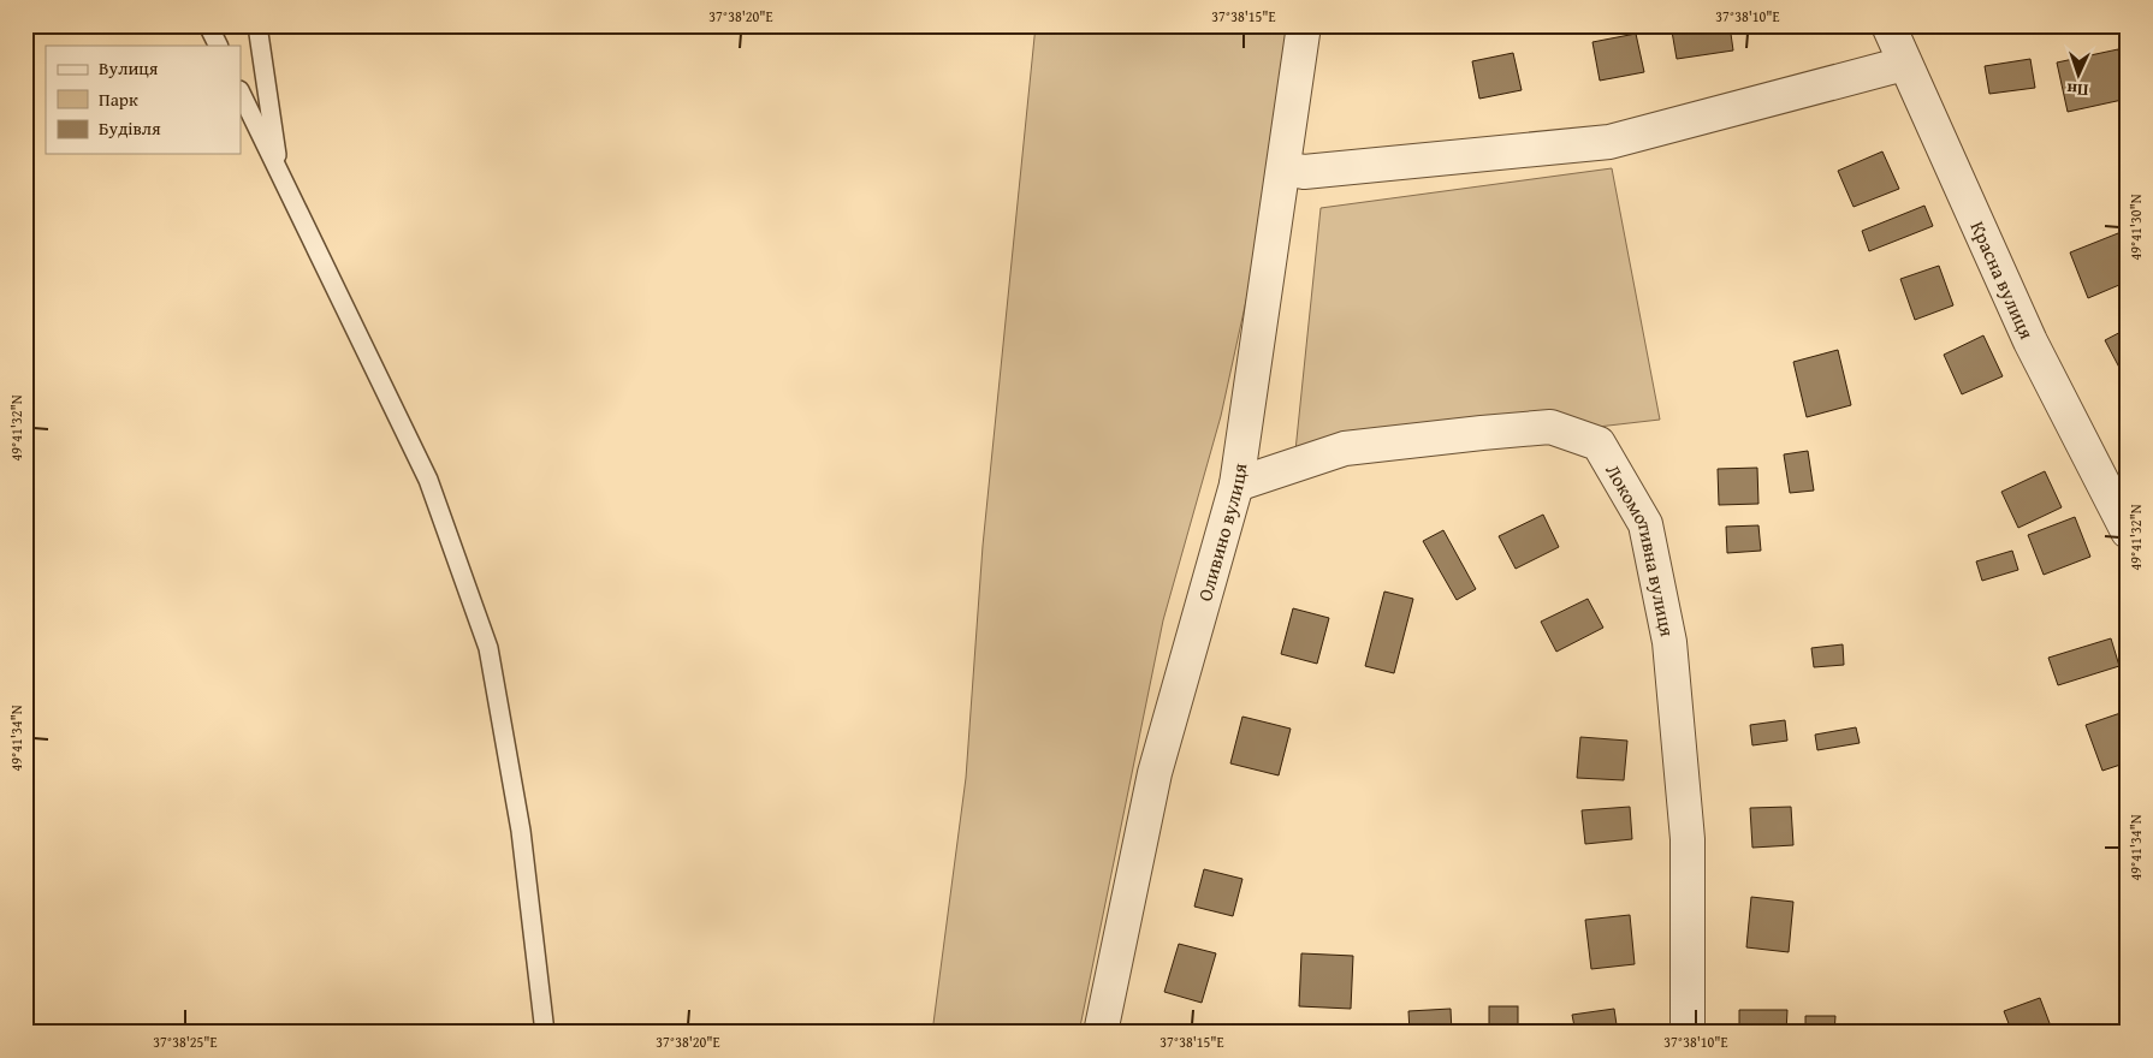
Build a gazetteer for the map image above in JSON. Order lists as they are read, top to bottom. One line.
{"streets":{"street":["Красна вулиця","Оливино вулиця","Локомотивна вулиця"]},"crossings":[["Оливино вулиця","Локомотивна вулиця"]],"legend":["Вулиця","Парк","Будівля"],"north":"bottom","coordinates":["37°38'20\"E","37°38'15\"E","37°38'10\"E","49°41'30\"N","49°41'32\"N","49°41'34\"N","37°38'25\"E"]}
